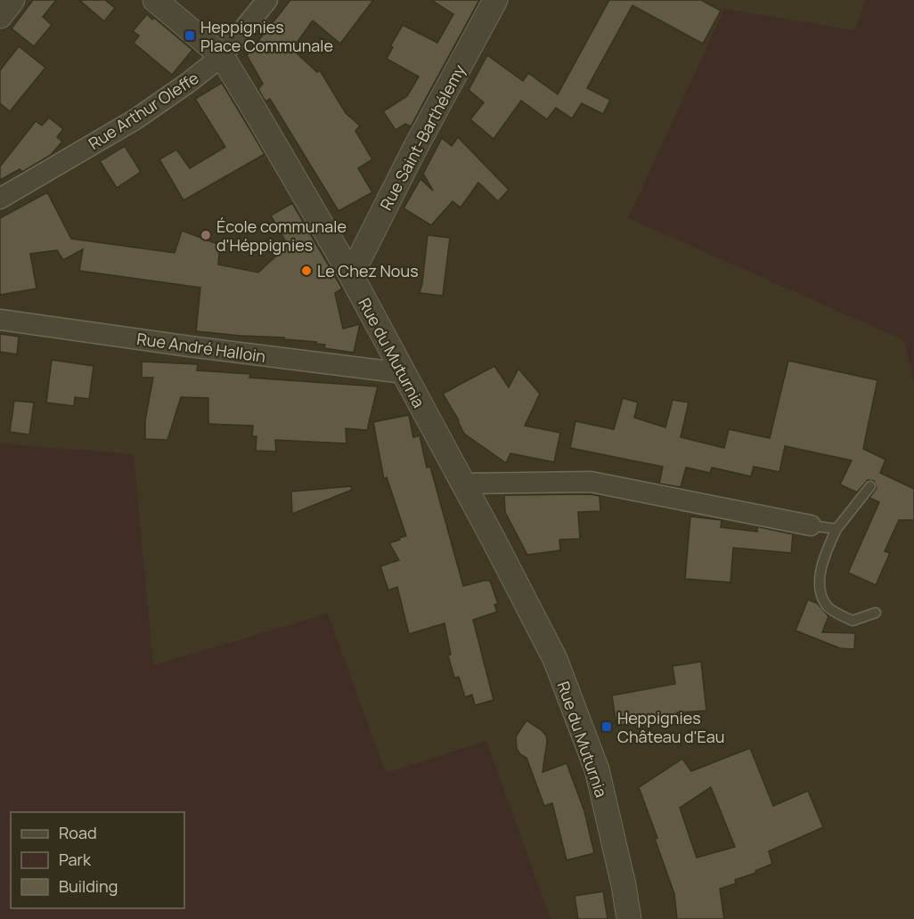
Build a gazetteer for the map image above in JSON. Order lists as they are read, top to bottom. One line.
{"streets":{"street":["Rue Arthur Oleffe","Rue Saint-Barthélemy","Rue André Halloin","Rue du Muturnia"]},"crossings":[["Rue Arthur Oleffe","Rue du Muturnia"],["Rue Saint-Barthélemy","Rue du Muturnia"],["Rue André Halloin","Rue du Muturnia"]],"places":{"transit":["Heppignies Place Communale","Heppignies Château d'Eau"],"other":["École communale d'Héppignies","Le Chez Nous"]},"legend":["Road","Park","Building"]}
